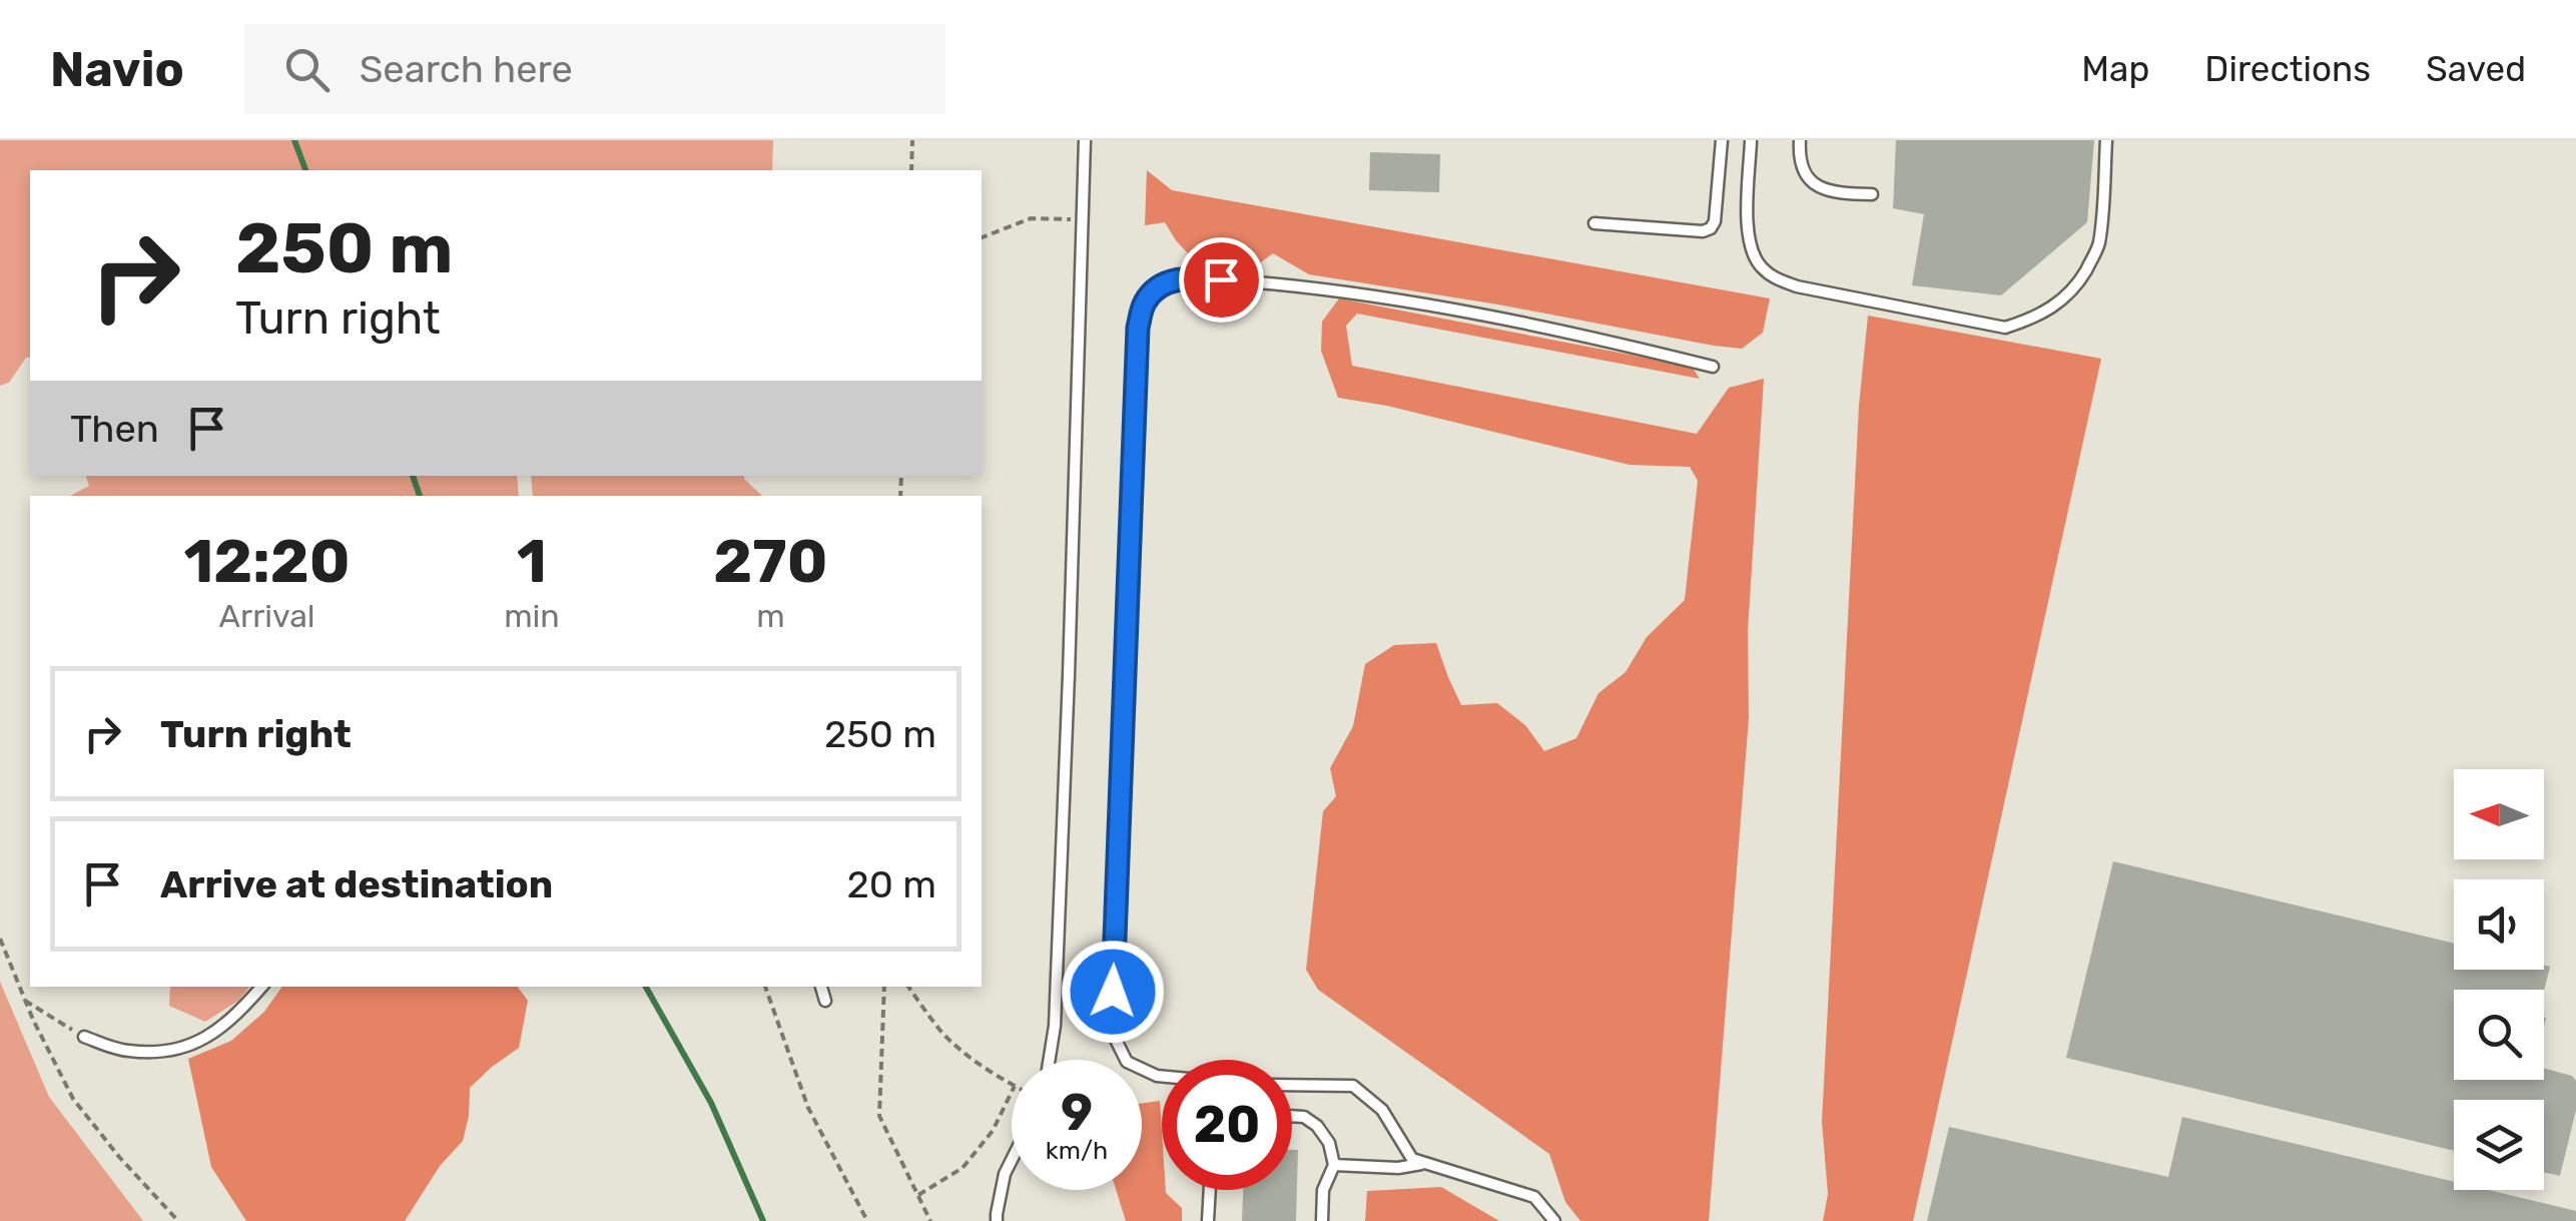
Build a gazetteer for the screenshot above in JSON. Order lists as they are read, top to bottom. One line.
{"north":"left","page":{"header":"Navio","search":"Search here","nav":["Map","Directions","Saved"],"turn":["250 m","Turn right"],"then":"Then","eta":["12:20","Arrival","1","min","270","m"],"list":[{"name":"Turn right","value":"250 m"},{"name":"Arrive at destination","value":"20 m"}],"speed":"9 km/h","limit":"20"}}
